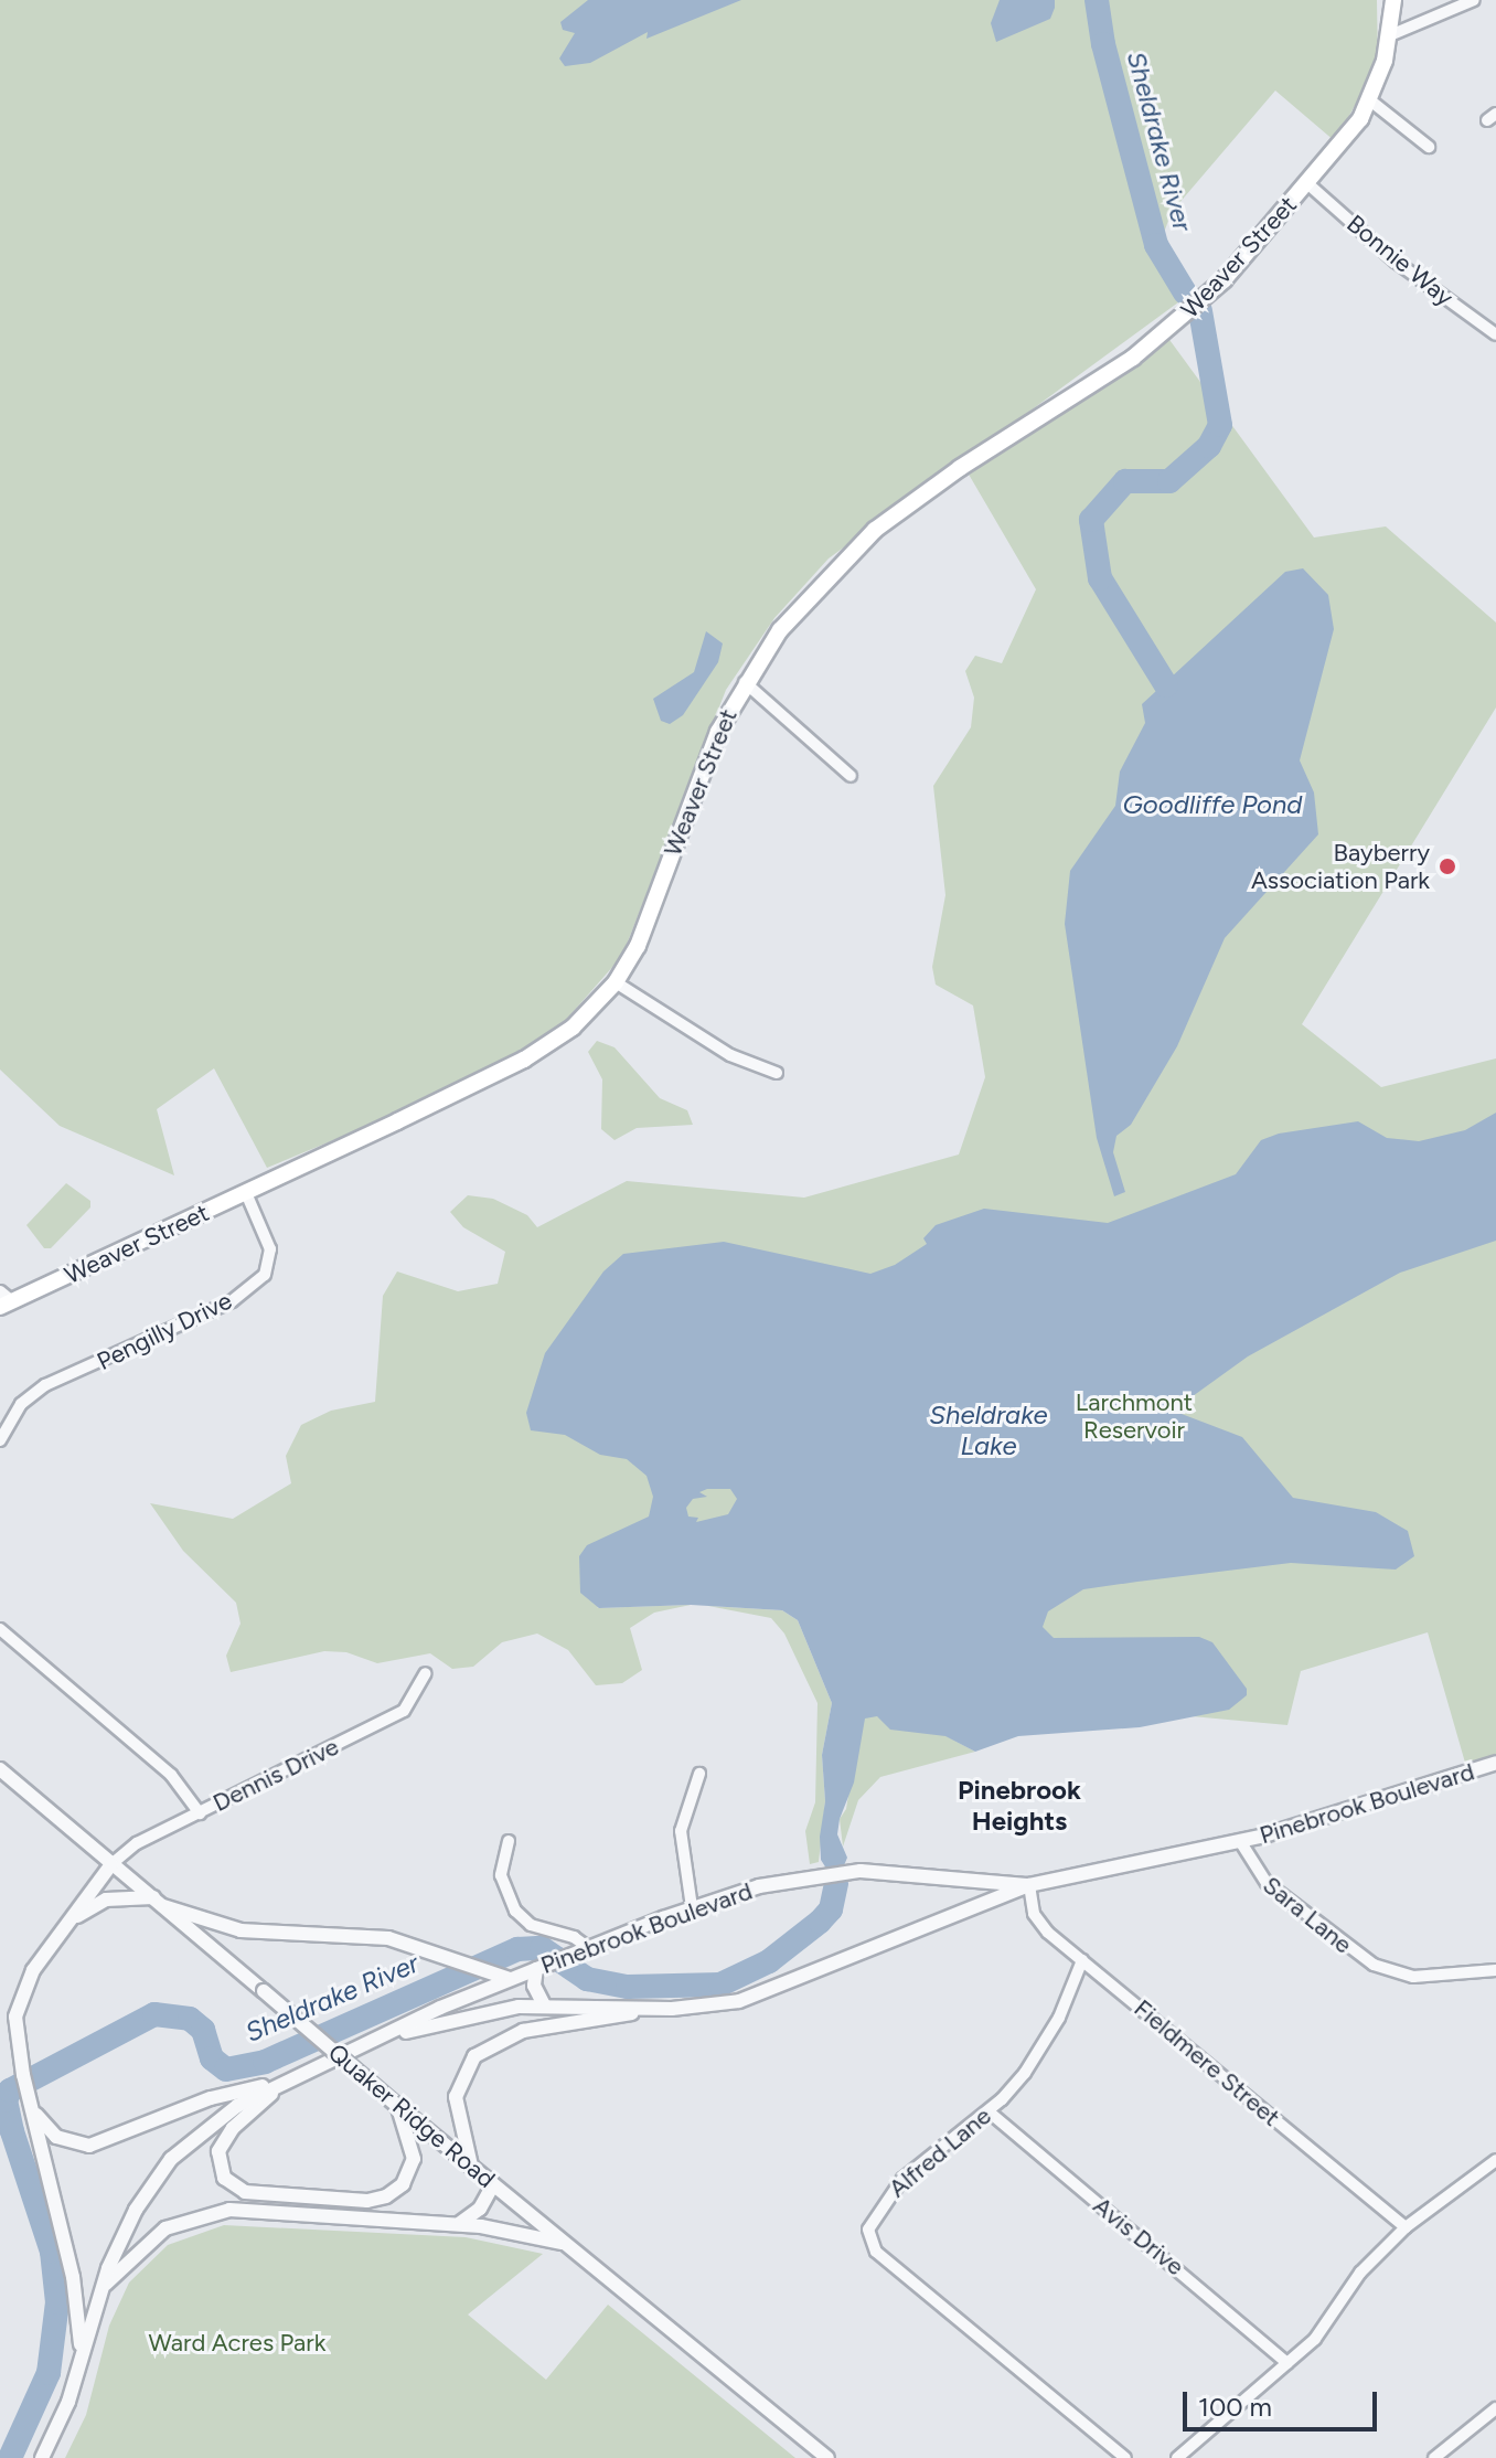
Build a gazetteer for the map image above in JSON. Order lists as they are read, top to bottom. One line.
{"streets":{"main road":["Weaver Street"],"street":["Bonnie Way","Pengilly Drive","Dennis Drive","Pinebrook Boulevard","Sara Lane","Fieldmere Street","Quaker Ridge Road","Alfred Lane","Avis Drive"]},"crossings":[["Weaver Street","Bonnie Way"],["Weaver Street","Pengilly Drive"],["Dennis Drive","Quaker Ridge Road"],["Pinebrook Boulevard","Sara Lane"],["Pinebrook Boulevard","Fieldmere Street"],["Fieldmere Street","Alfred Lane"],["Alfred Lane","Avis Drive"]],"districts":["Pinebrook Heights"],"water":["Sheldrake River","Goodliffe Pond","Sheldrake Lake"],"parks":["Larchmont Reservoir","Ward Acres Park"],"places":["Bayberry Association Park"],"scale_bar":"100 m"}
